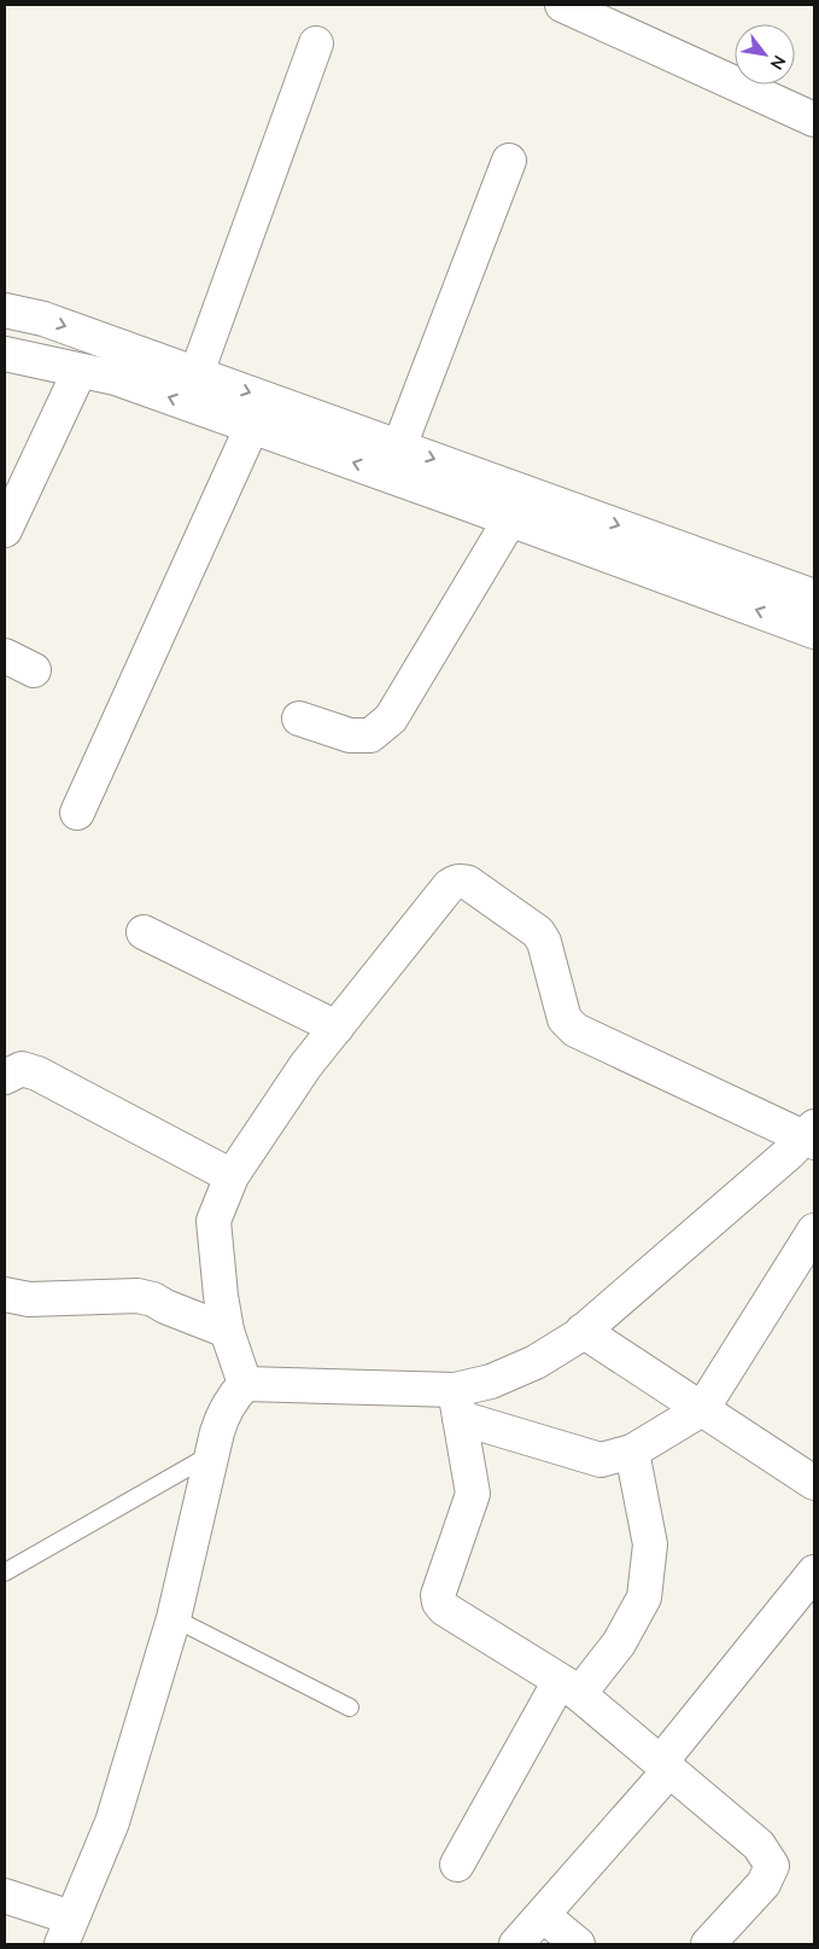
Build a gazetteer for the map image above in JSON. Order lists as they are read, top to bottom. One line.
{"north":"bottom right"}
